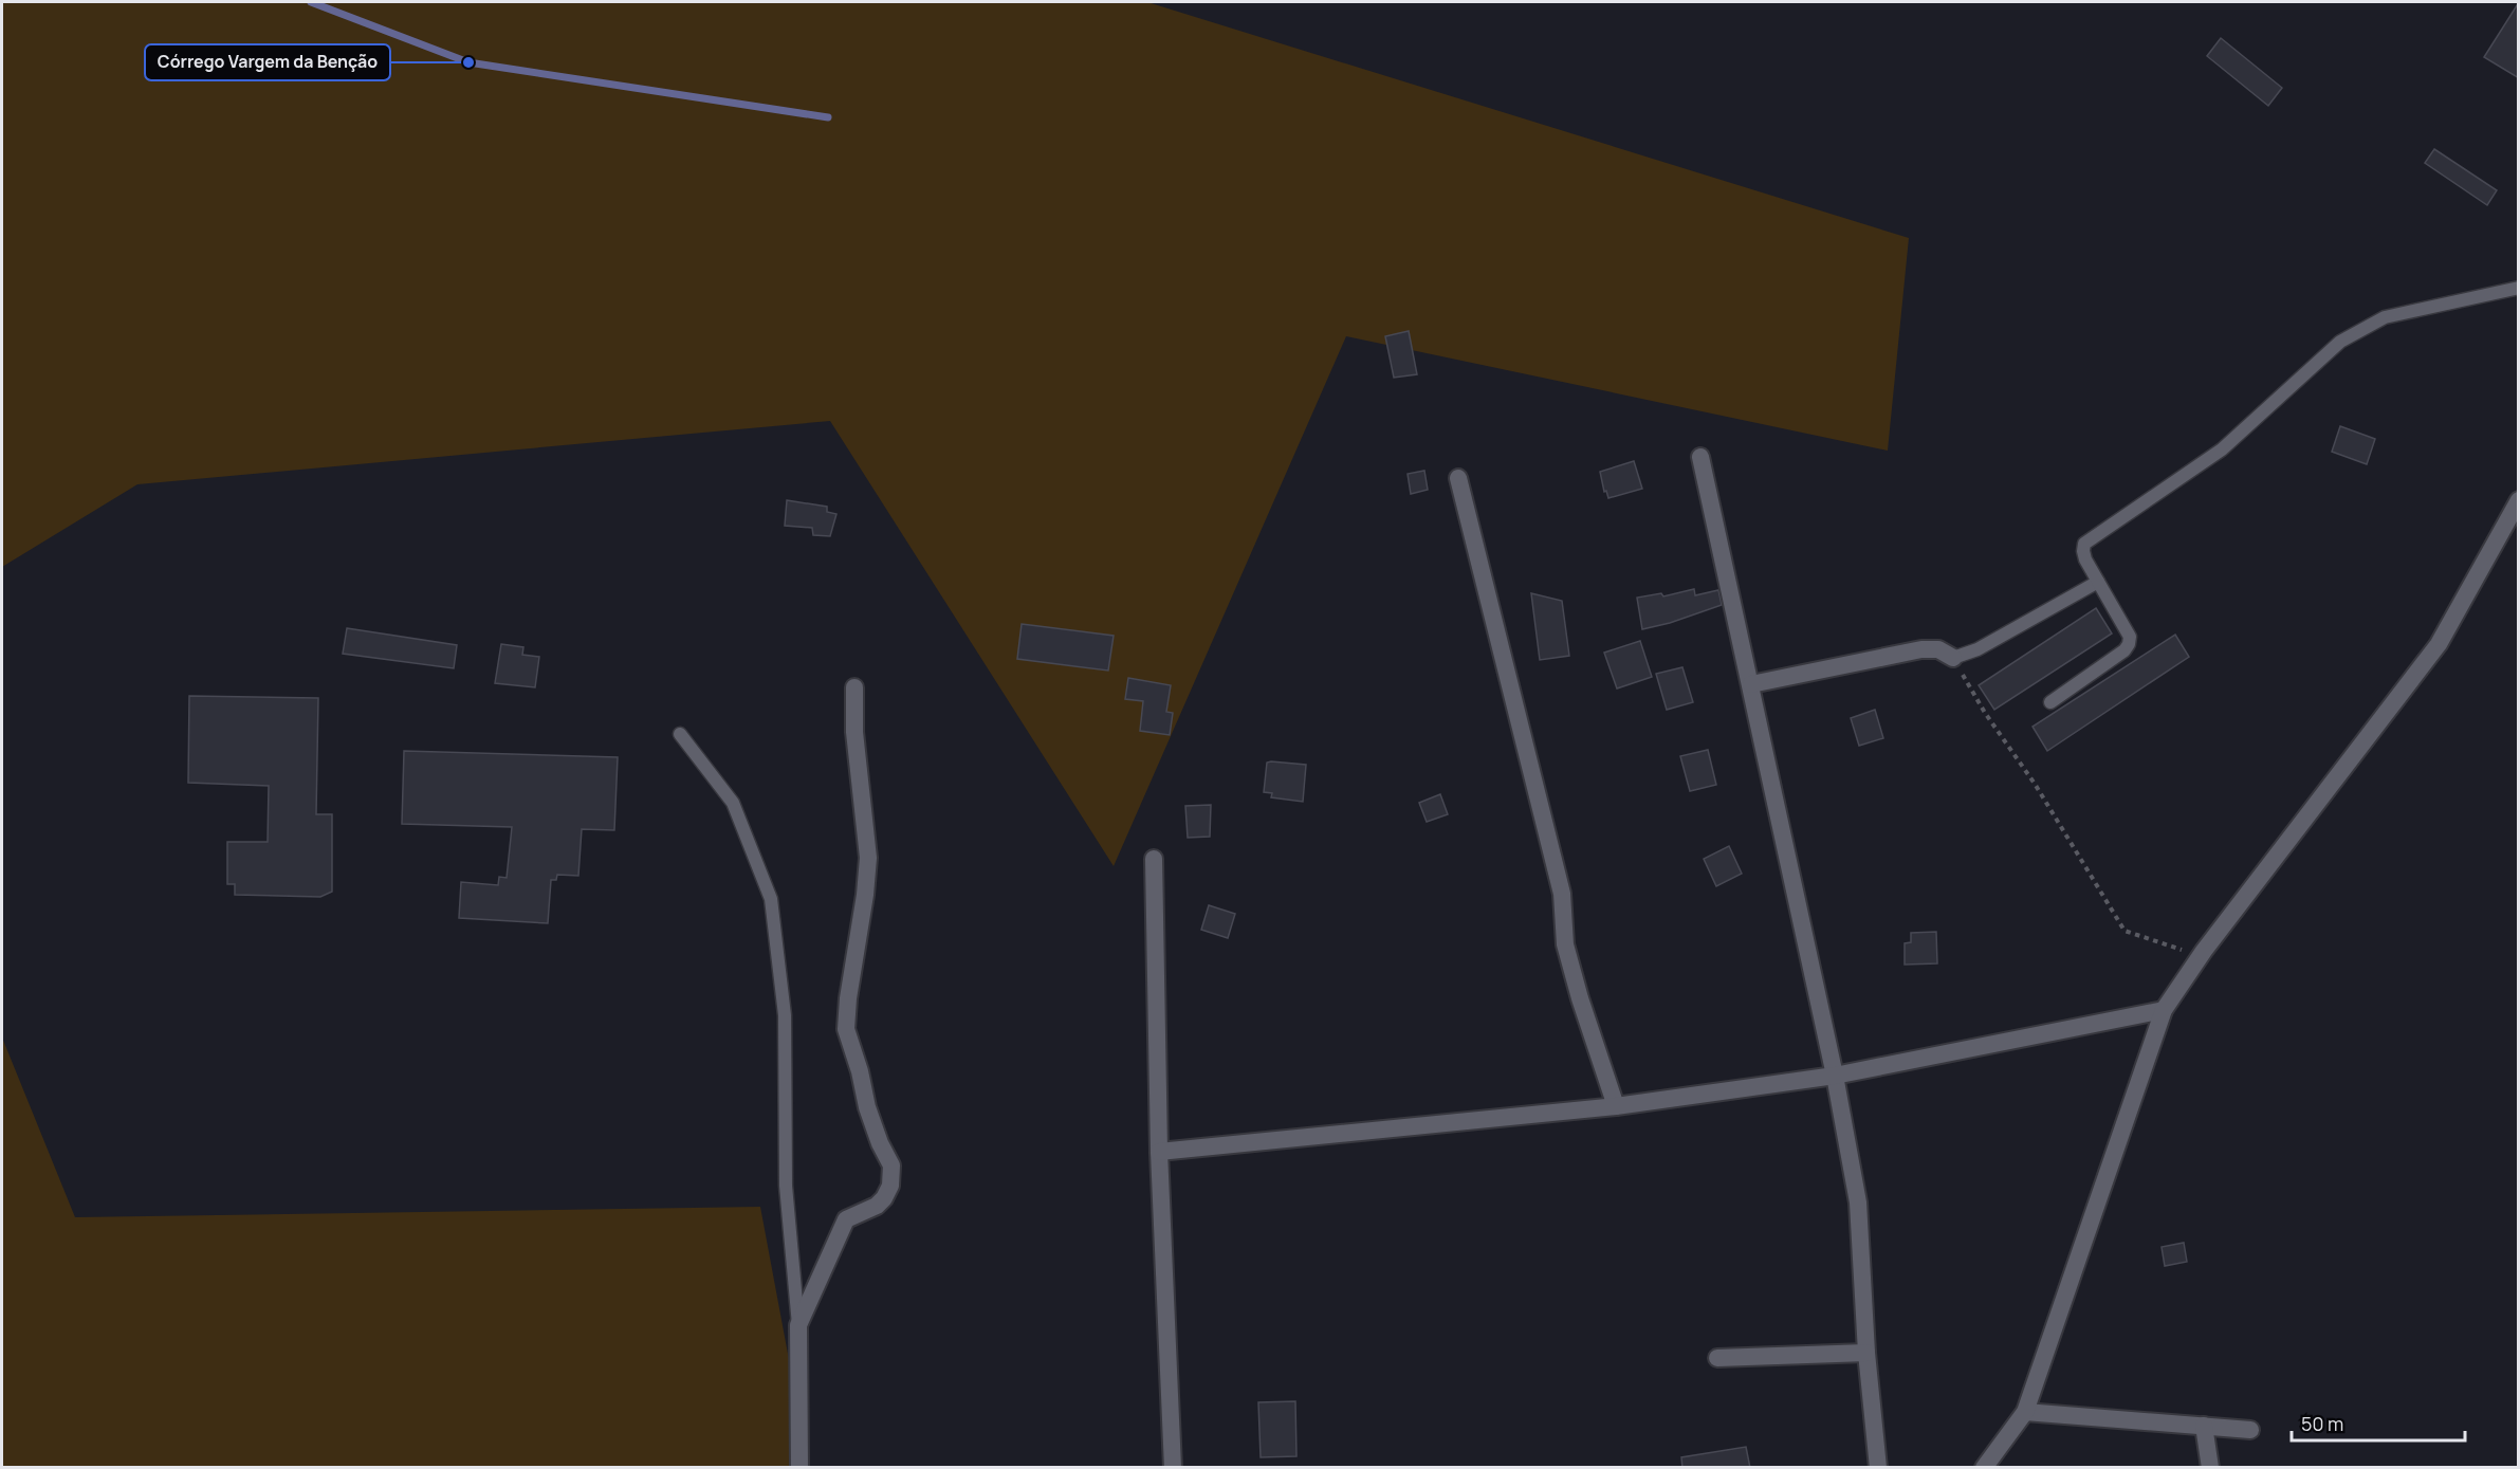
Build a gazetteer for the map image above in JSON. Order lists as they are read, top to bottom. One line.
{"places":["Córrego Vargem da Benção"],"scale_bar":"50 m"}
